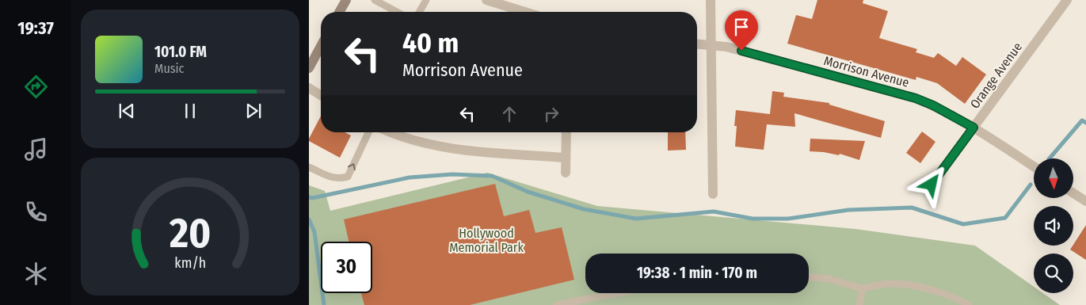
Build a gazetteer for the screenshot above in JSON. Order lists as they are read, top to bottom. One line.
{"streets":{"street":["Morrison Avenue","Orange Avenue"]},"crossings":[["Morrison Avenue","Orange Avenue"]],"parks":["Hollywood Memorial Park"],"north":"bottom","page":{"tabs":"19:37","turn":["40 m","Morrison Avenue"],"song":["101.0 FM","Music"],"limit":"30","trip":"19:38 · 1 min · 170 m","gauge":["20","km/h"]}}
